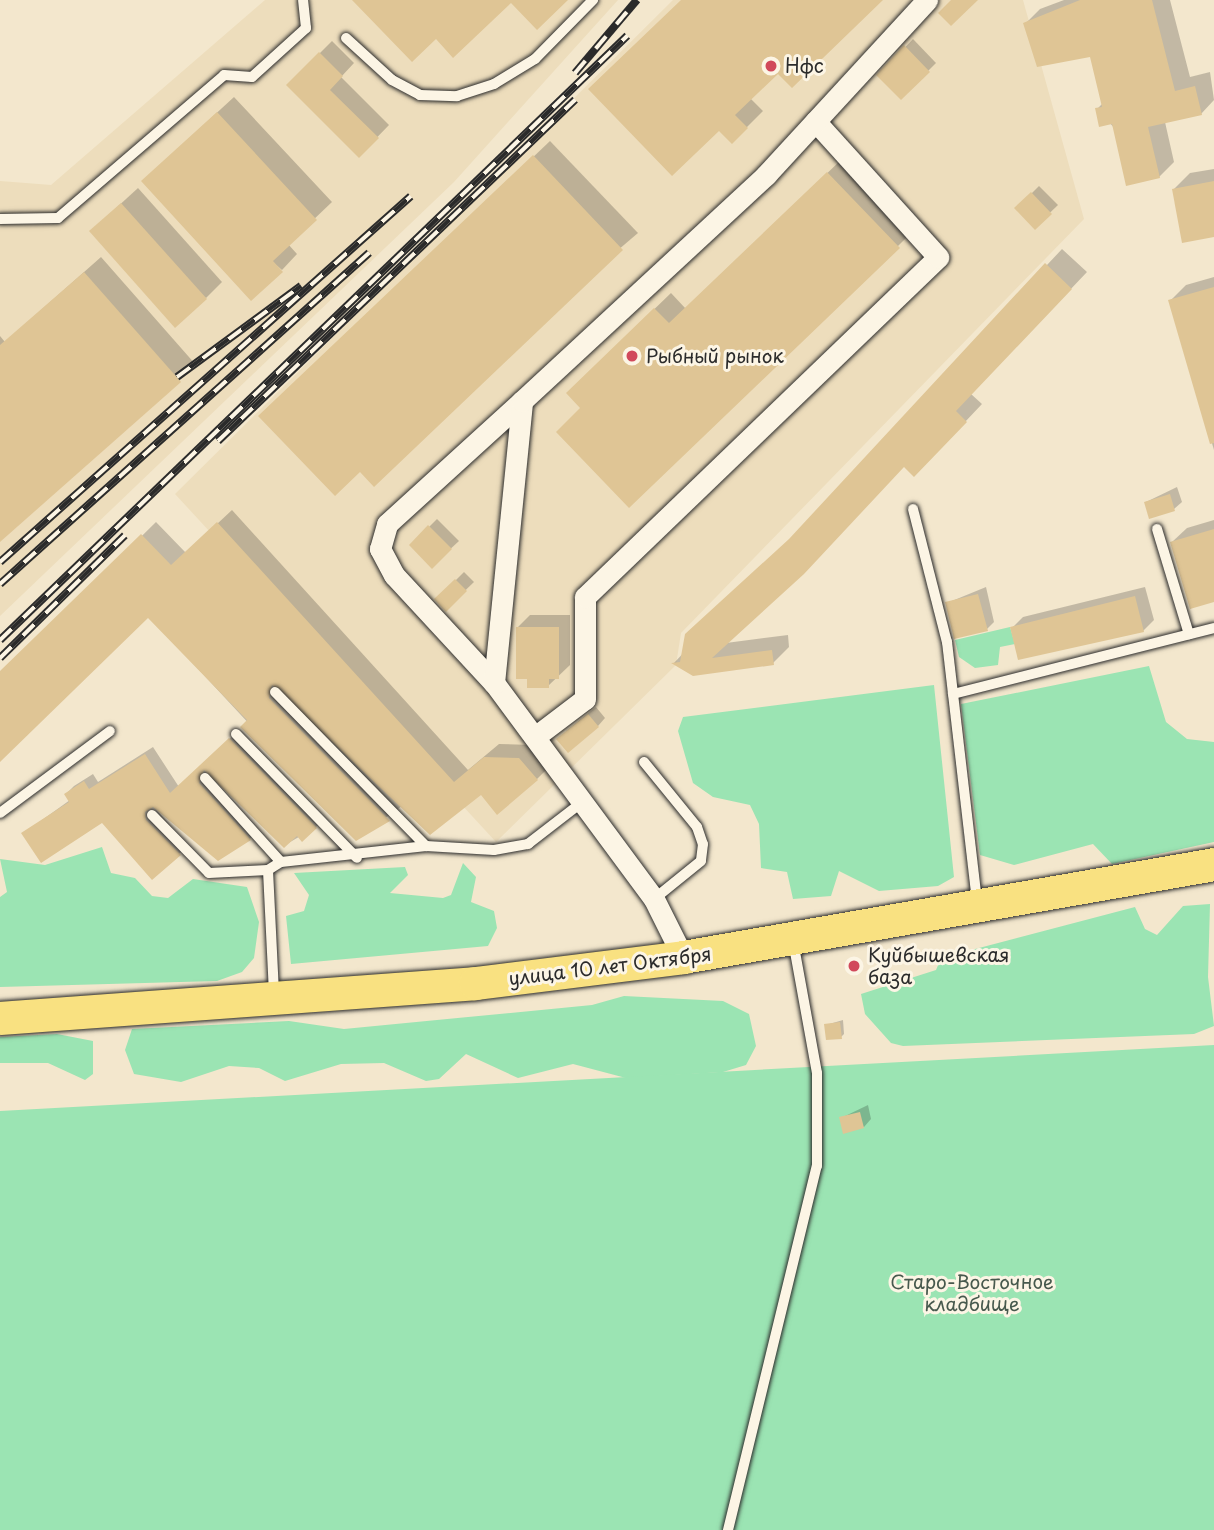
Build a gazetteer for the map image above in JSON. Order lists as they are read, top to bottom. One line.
{"streets":{"main road":["улица 10 лет Октября"]},"parks":["Старо-Восточное кладбище"],"places":["Нфс","Рыбный рынок","Куйбышевская база"]}
